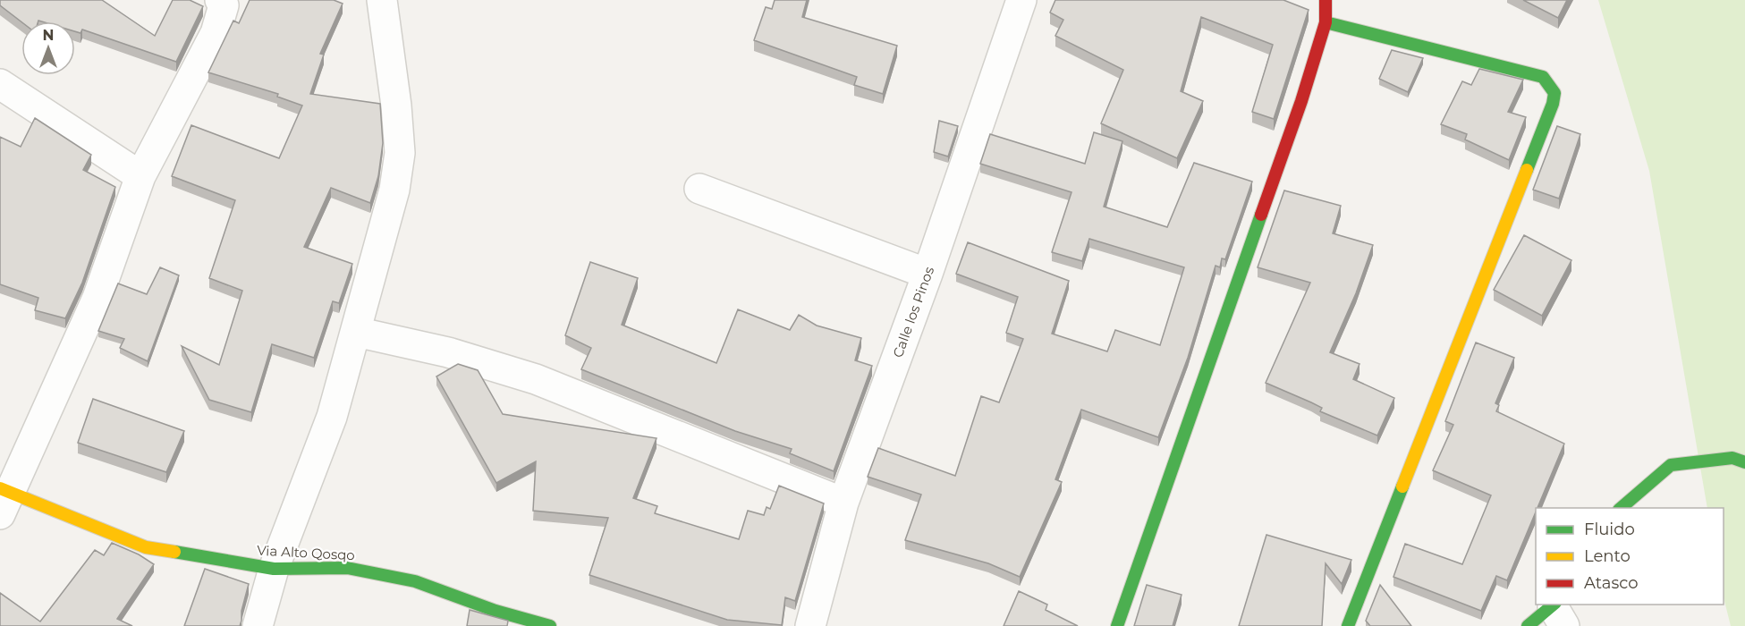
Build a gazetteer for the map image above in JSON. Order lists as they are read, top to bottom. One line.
{"streets":{"street":["Calle los Pinos","Via Alto Qosqo"]},"legend":["Fluido","Lento","Atasco"],"north":"top"}
